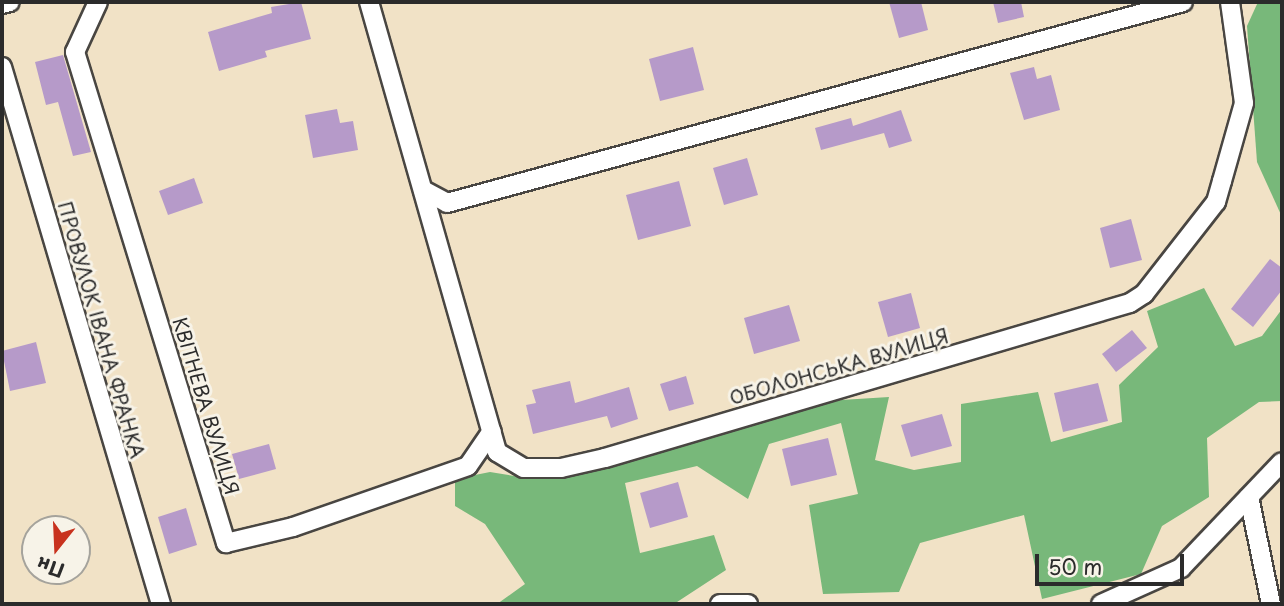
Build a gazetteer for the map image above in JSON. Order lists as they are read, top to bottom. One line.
{"streets":{"street":["ПРОВУЛОК ІВАНА ФРАНКА","ОБОЛОНСЬКА ВУЛИЦЯ","КВІТНЕВА ВУЛИЦЯ"]},"crossings":[["ОБОЛОНСЬКА ВУЛИЦЯ","КВІТНЕВА ВУЛИЦЯ"]],"scale_bar":"50 m","north":"bottom"}
